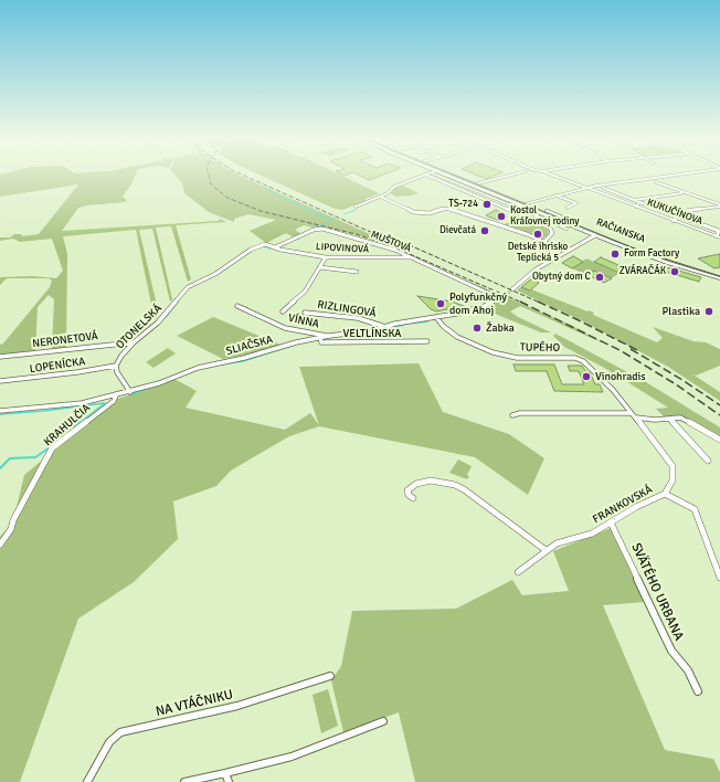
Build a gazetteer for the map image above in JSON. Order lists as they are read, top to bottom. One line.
{"streets":{"main road":["RAČIANSKA"],"street":["KUKUČÍNOVA","MUŠTOVÁ","LIPOVINOVÁ","RIZLINGOVÁ","VÍNNA","OTONELSKÁ","VELTLÍNSKA","NERONETOVÁ","SLIAČSKA","TUPÉHO","LOPENÍCKA","KRAHULČIA","FRANKOVSKÁ","SVÄTÉHO URBANA","NA VTÁČNIKU"]},"crossings":[["MUŠTOVÁ","LIPOVINOVÁ"],["MUŠTOVÁ","SLIAČSKA"],["LIPOVINOVÁ","VÍNNA"],["LIPOVINOVÁ","OTONELSKÁ"],["RIZLINGOVÁ","SLIAČSKA"],["VÍNNA","SLIAČSKA"],["OTONELSKÁ","NERONETOVÁ"],["OTONELSKÁ","SLIAČSKA"],["OTONELSKÁ","LOPENÍCKA"],["VELTLÍNSKA","SLIAČSKA"],["SLIAČSKA","TUPÉHO"],["SLIAČSKA","KRAHULČIA"],["TUPÉHO","FRANKOVSKÁ"],["FRANKOVSKÁ","SVÄTÉHO URBANA"]],"places":["TS-724","Kostol Kráľovnej rodiny","Dievčatá","Detské ihrisko Teplická 5","Form Factory","ZVÁRAČÁK","Obytný dom C","Polyfunkčný dom Ahoj","Plastika","Žabka","Vinohradis"]}
